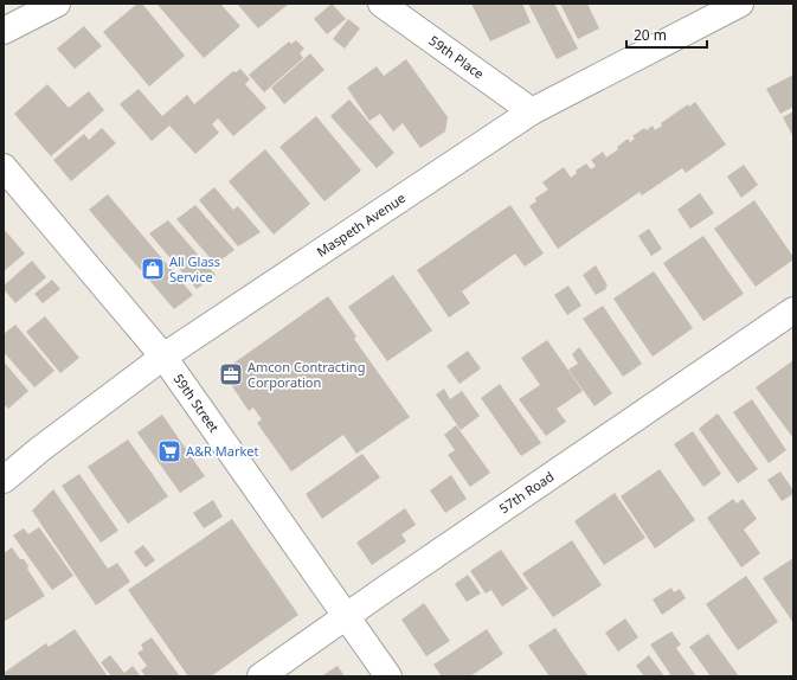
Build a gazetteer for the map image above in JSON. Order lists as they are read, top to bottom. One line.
{"streets":{"street":["59th Place","Maspeth Avenue","59th Street","57th Road"]},"crossings":[["59th Place","Maspeth Avenue"],["Maspeth Avenue","59th Street"],["59th Street","57th Road"]],"places":{"shop":["All Glass Service"],"office":["Amcon Contracting Corporation"],"supermarket":["A&R Market"]},"scale_bar":"20 m"}
